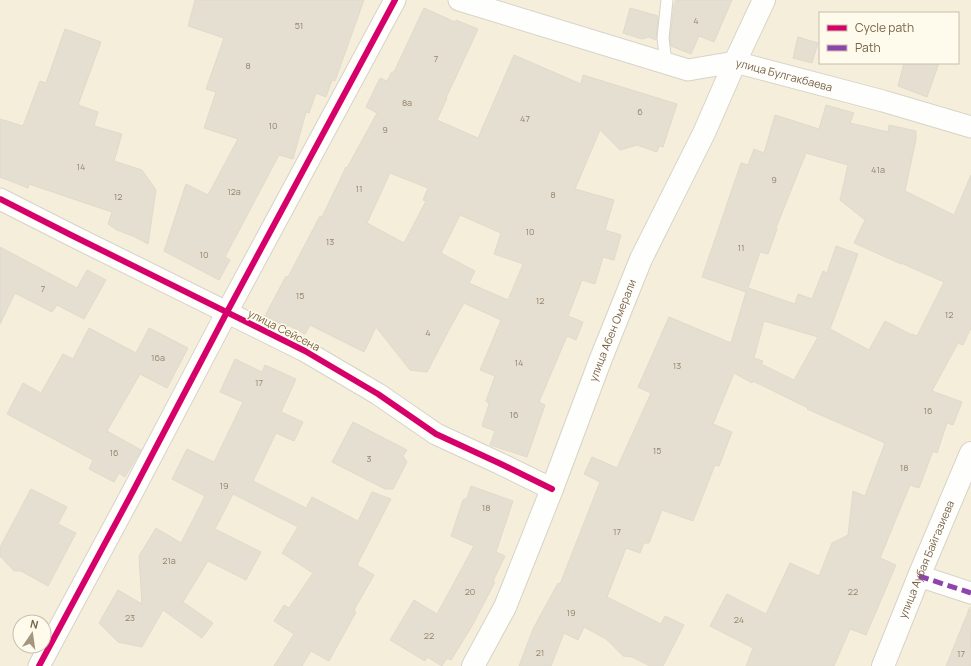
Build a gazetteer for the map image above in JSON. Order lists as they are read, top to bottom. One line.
{"streets":{"main road":["улица Абен Омерали","улица Аубая Байгазиева"],"street":["улица Булгакбаева","улица Сейсена"]},"crossings":[["улица Булгакбаева","улица Абен Омерали"],["улица Сейсена","улица Абен Омерали"]],"house_numbers":["4","51","7","8","8а","6","47","10","9","14","41а","9","11","12а","8","12","10","13","11","10","7","15","12","12","4","16а","14","13","17","16","16","15","16","3","18","19","18","17","21а","20","22","19","23","24","22","21","17"],"legend":["Cycle path","Path"],"north":"top"}
